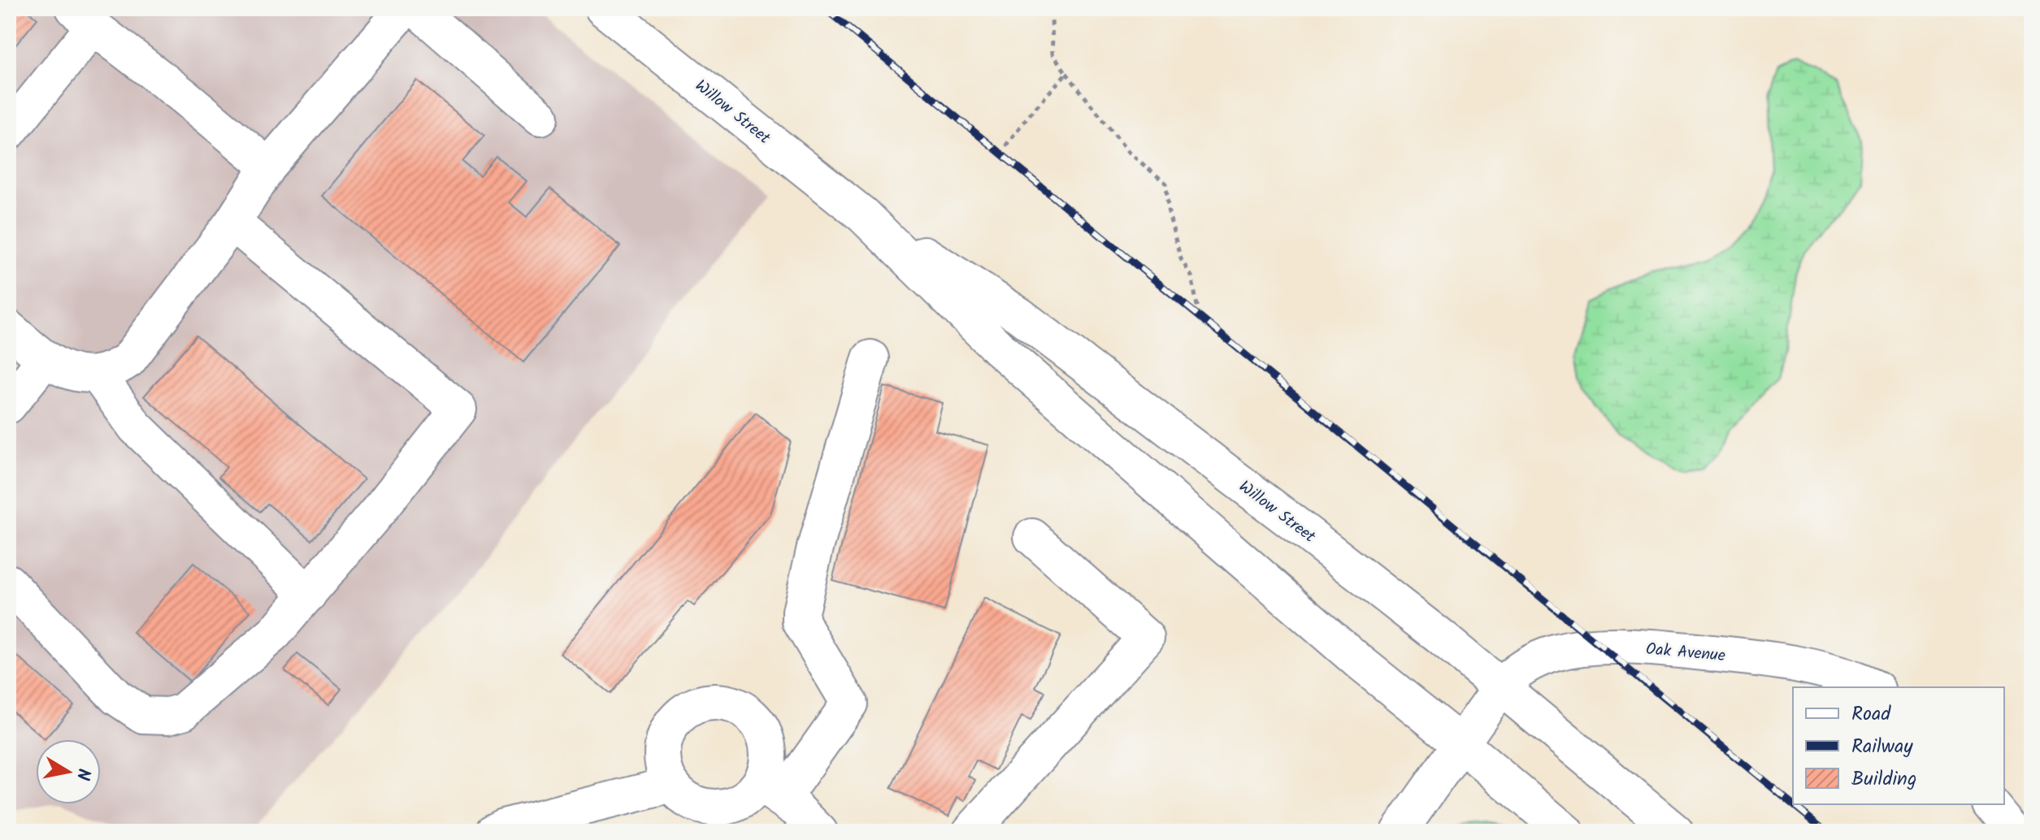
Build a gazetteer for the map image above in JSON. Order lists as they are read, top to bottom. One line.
{"streets":{"main road":["Willow Street","Oak Avenue"]},"crossings":[["Willow Street","Oak Avenue"]],"legend":["Road","Railway","Building"],"north":"right"}
